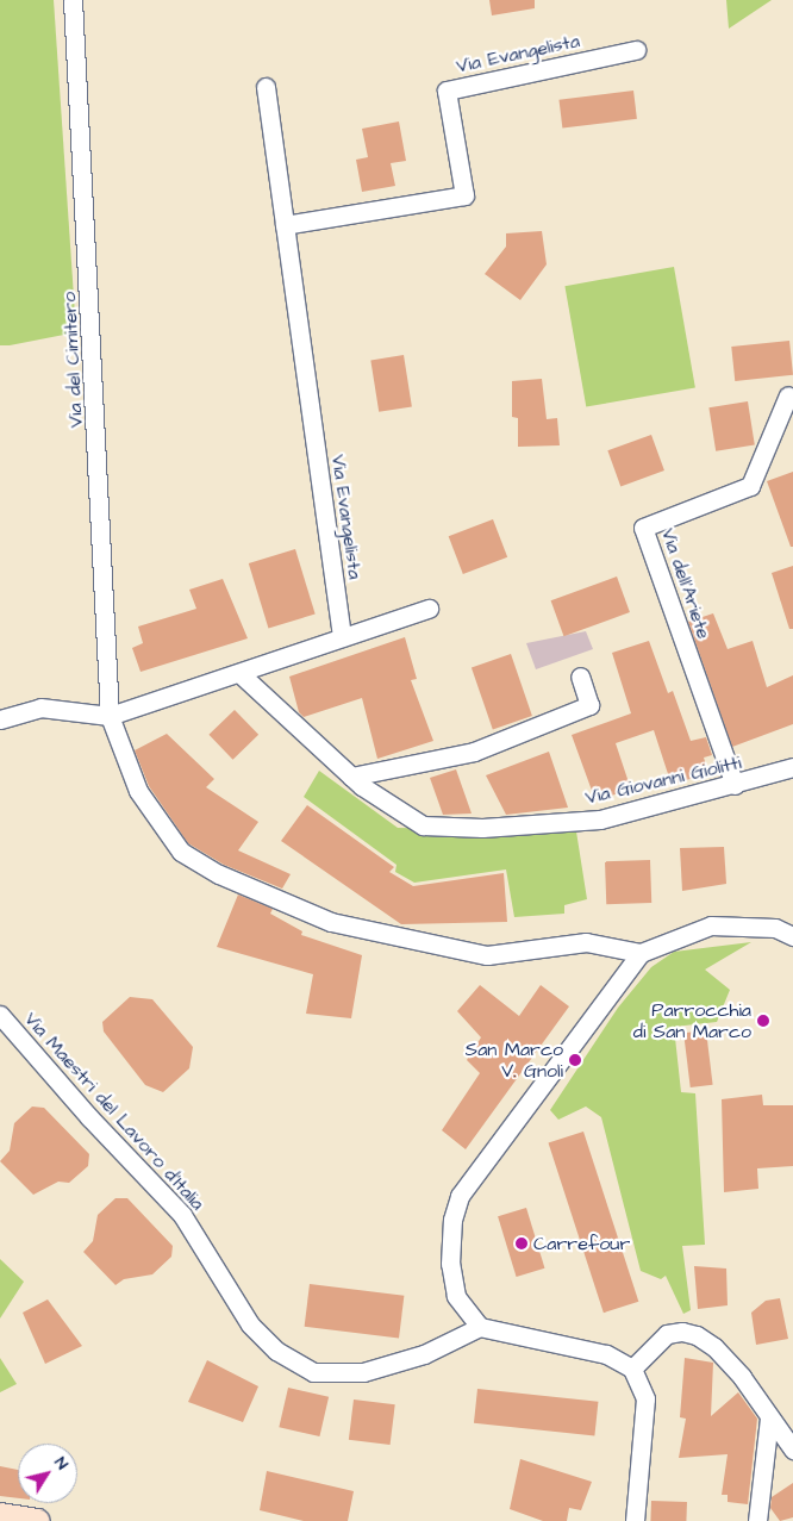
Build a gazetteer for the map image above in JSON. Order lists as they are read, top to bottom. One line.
{"streets":{"street":["Via Evangelista","Via del Cimitero","Via dell'Ariete","Via Giovanni Giolitti","Via Maestri del Lavoro d'Italia"]},"crossings":[["Via dell'Ariete","Via Giovanni Giolitti"]],"places":["Parrocchia di San Marco","San Marco V. Gnoli","Carrefour"],"north":"top right"}
